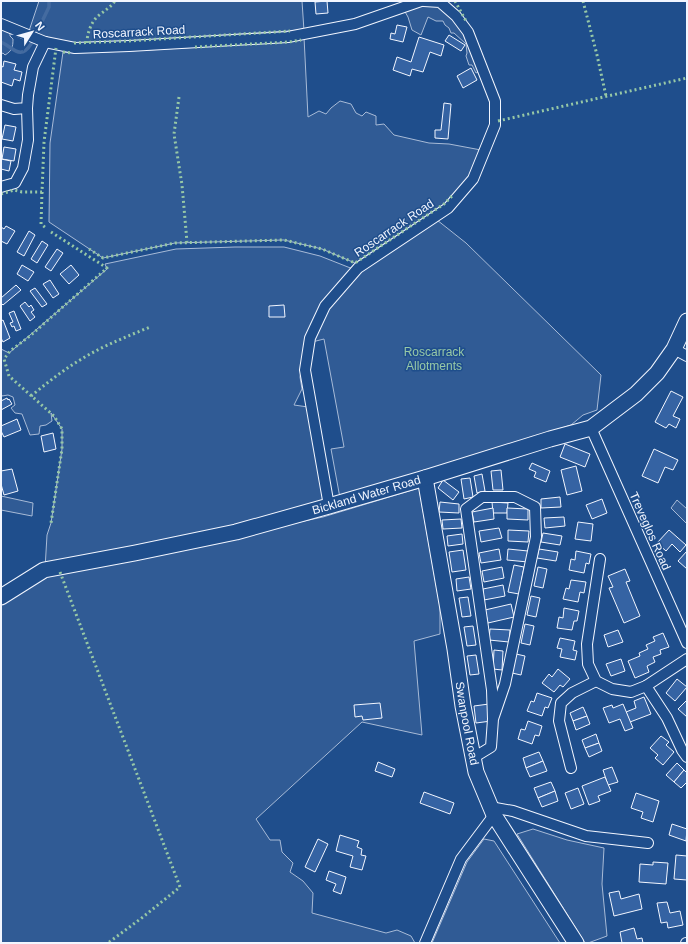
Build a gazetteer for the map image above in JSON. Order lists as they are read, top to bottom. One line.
{"streets":{"street":["Roscarrack Road","Bickland Water Road","Treveglos Road","Swanpool Road"]},"crossings":[["Roscarrack Road","Bickland Water Road"],["Bickland Water Road","Treveglos Road"],["Bickland Water Road","Swanpool Road"]],"parks":["Roscarrack Allotments"],"north":"top right"}
